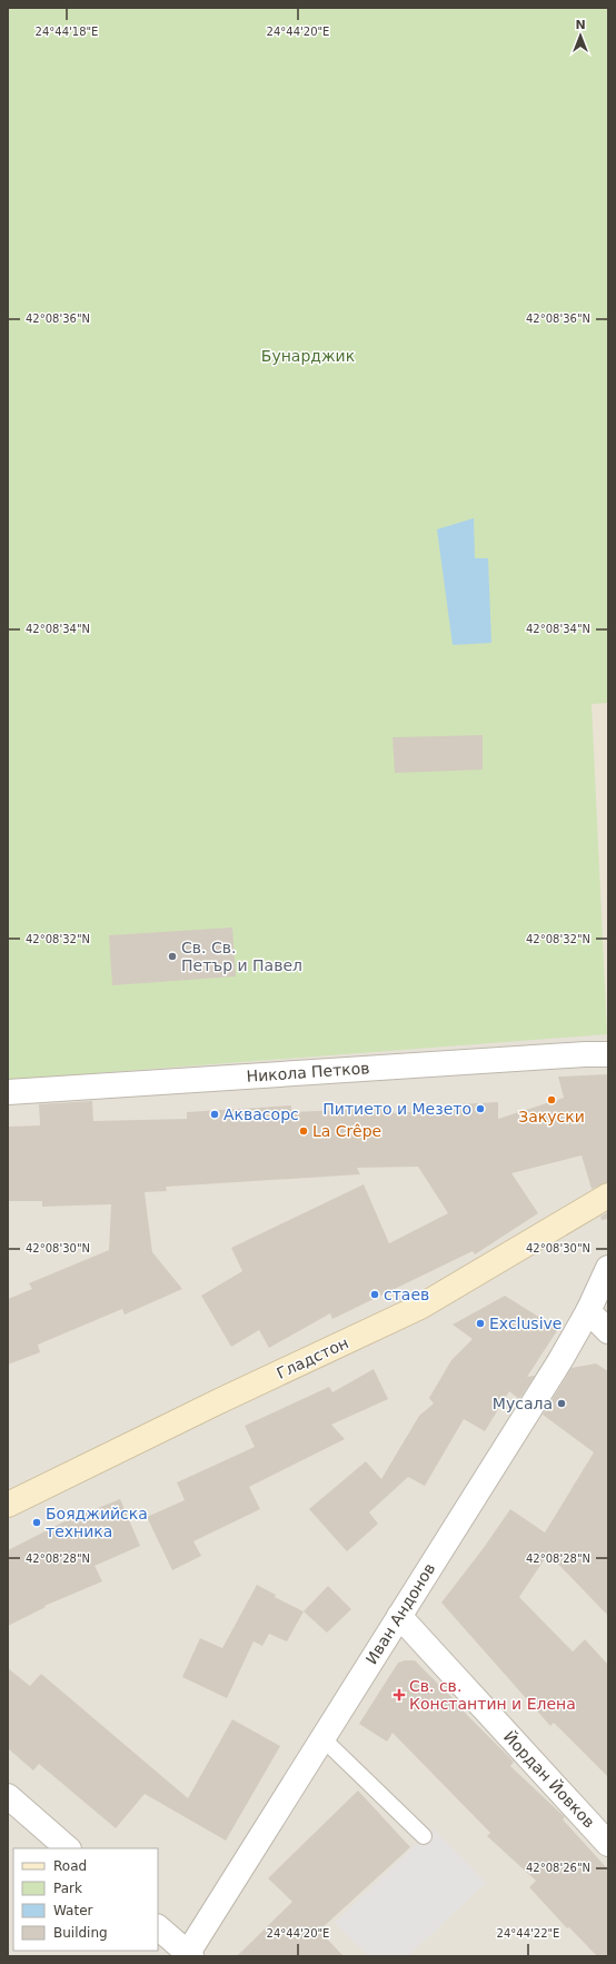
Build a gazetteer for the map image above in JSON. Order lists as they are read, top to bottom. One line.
{"streets":{"street":["Никола Петков","Гладстон","Иван Андонов","Йордан Йовков"]},"crossings":[["Иван Андонов","Йордан Йовков"]],"parks":["Бунарджик"],"places":{"other":["Св. Св. Петър и Павел","Закуски","Питието и Мезето","Аквасорс","La Crêpe","стаев","Exclusive","Мусала","Бояджийска техника"],"health":["Св. св. Константин и Елена"]},"legend":["Road","Park","Water","Building"],"north":"top","coordinates":["24°44'18\"E","24°44'20\"E","42°08'36\"N","42°08'34\"N","42°08'32\"N","42°08'30\"N","42°08'28\"N","42°08'26\"N","24°44'22\"E"]}
